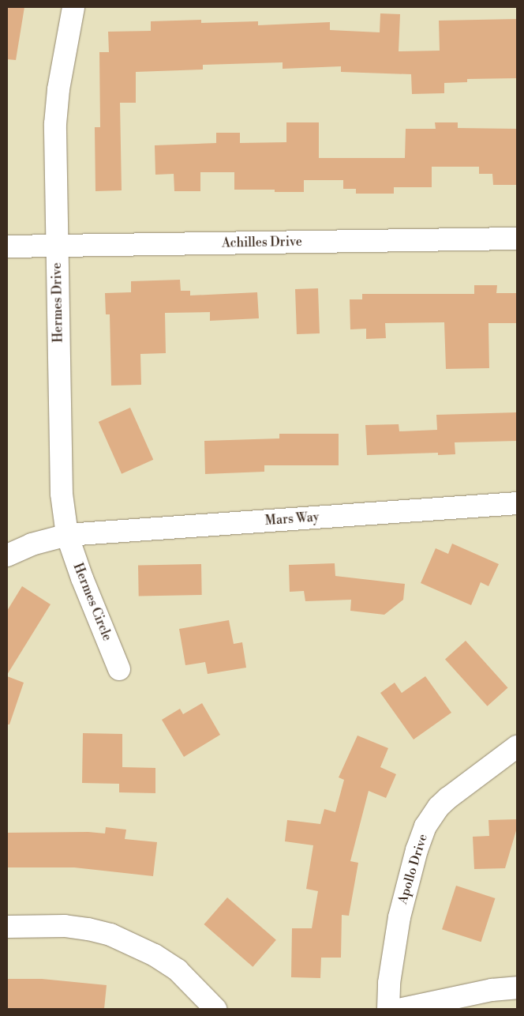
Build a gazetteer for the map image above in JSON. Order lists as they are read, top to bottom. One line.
{"streets":{"street":["Achilles Drive","Hermes Drive","Mars Way","Hermes Circle","Apollo Drive"]},"crossings":[["Achilles Drive","Hermes Drive"],["Hermes Drive","Mars Way"],["Hermes Drive","Hermes Circle"],["Mars Way","Hermes Circle"]]}
